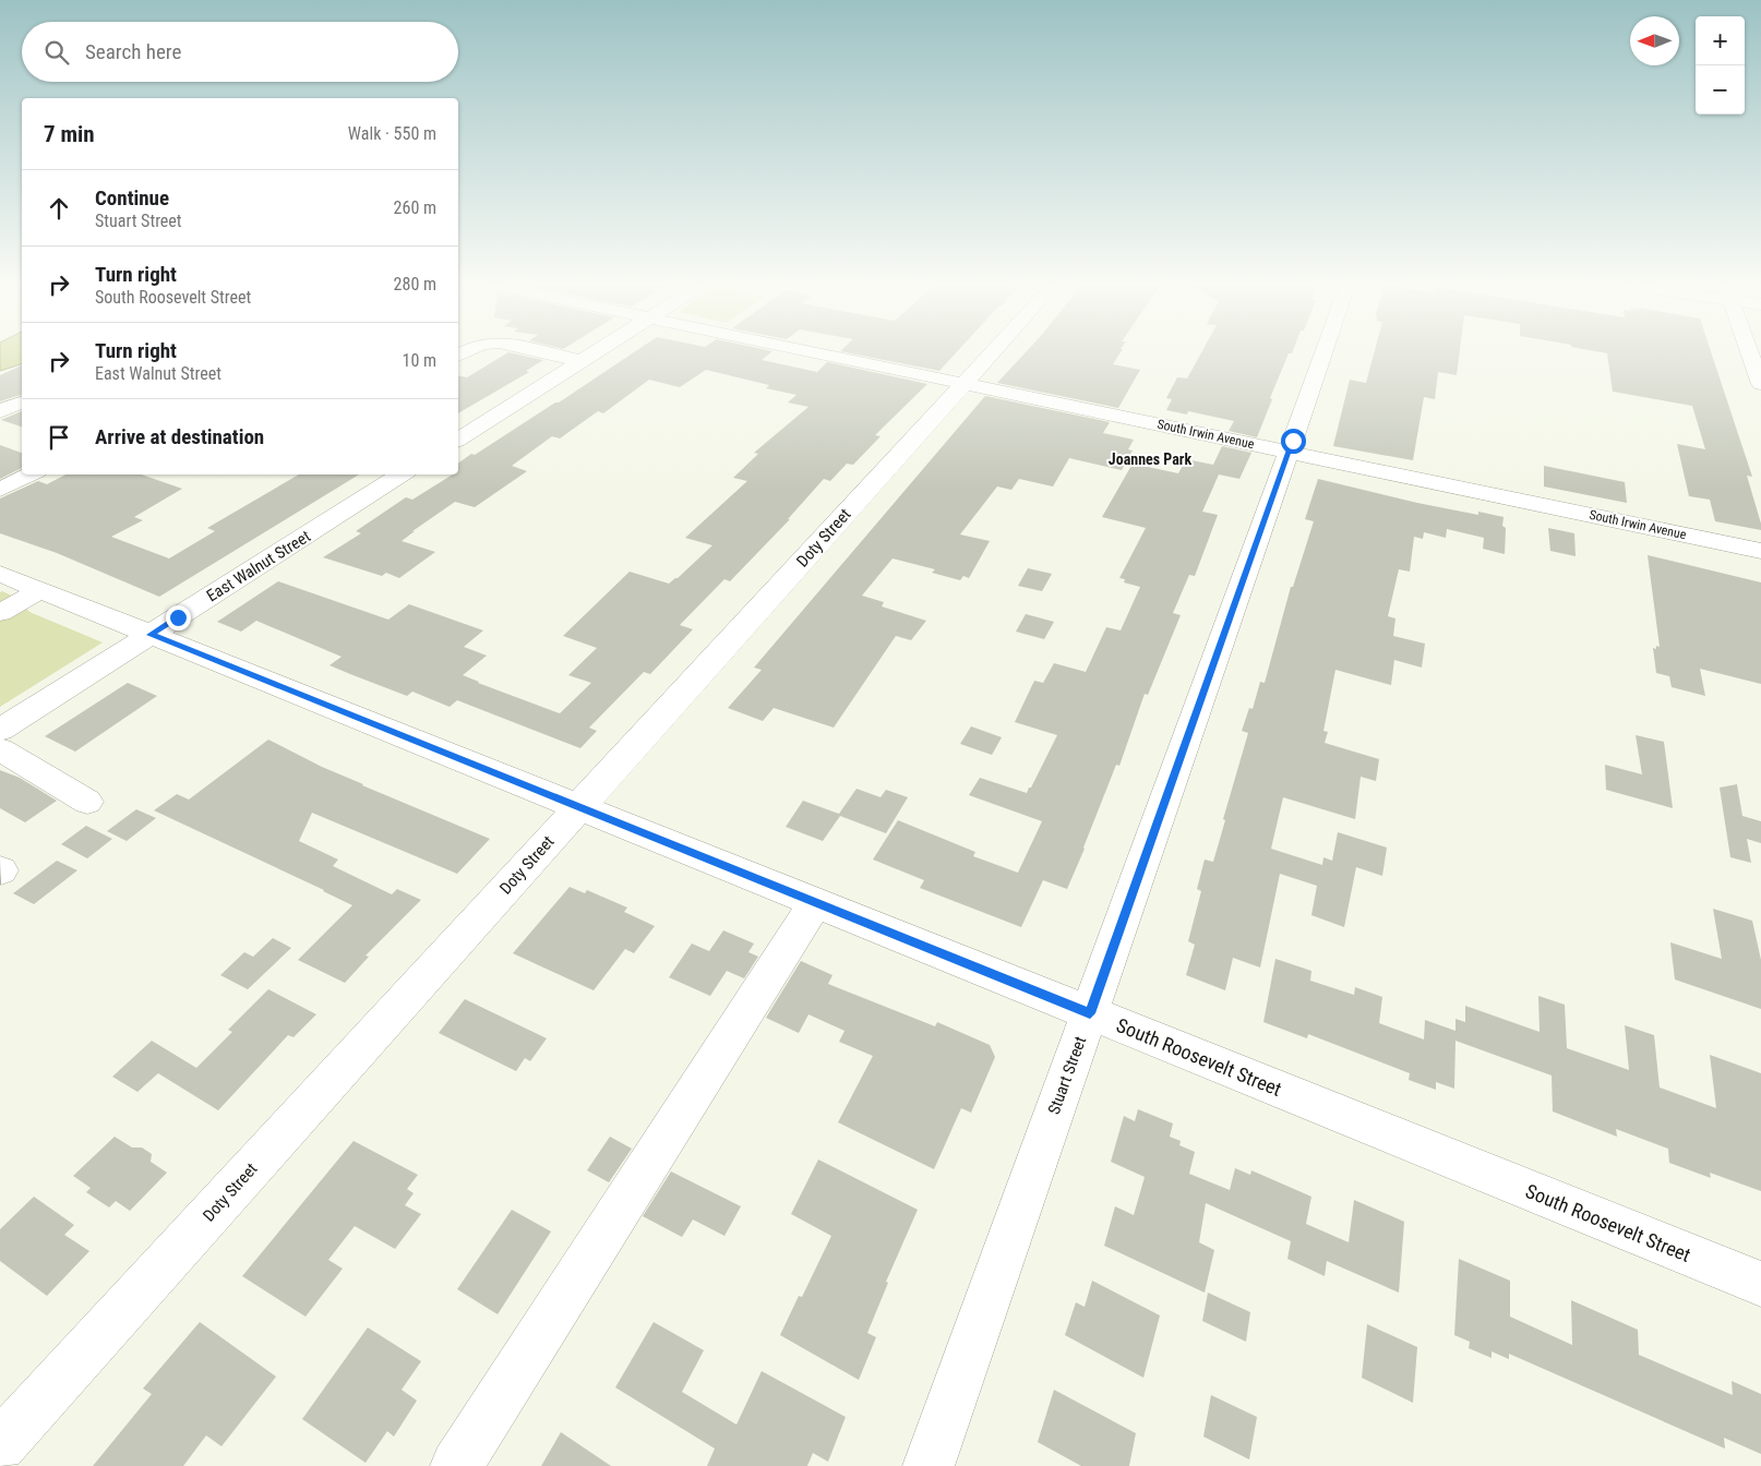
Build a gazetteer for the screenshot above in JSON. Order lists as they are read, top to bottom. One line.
{"streets":{"street":["South Irwin Avenue","Doty Street","East Walnut Street","South Roosevelt Street","Stuart Street"]},"crossings":[["South Irwin Avenue","Doty Street"],["South Irwin Avenue","Stuart Street"],["Doty Street","South Roosevelt Street"],["East Walnut Street","South Roosevelt Street"],["South Roosevelt Street","Stuart Street"]],"districts":["Joannes Park"],"north":"left","page":{"map_buttons":["+","−"],"search":"Search here","heading":["7 min","Walk · 550 m"],"list":[["Continue","Stuart Street","260 m"],["Turn right","South Roosevelt Street","280 m"],["Turn right","East Walnut Street","10 m"],"Arrive at destination"]}}
